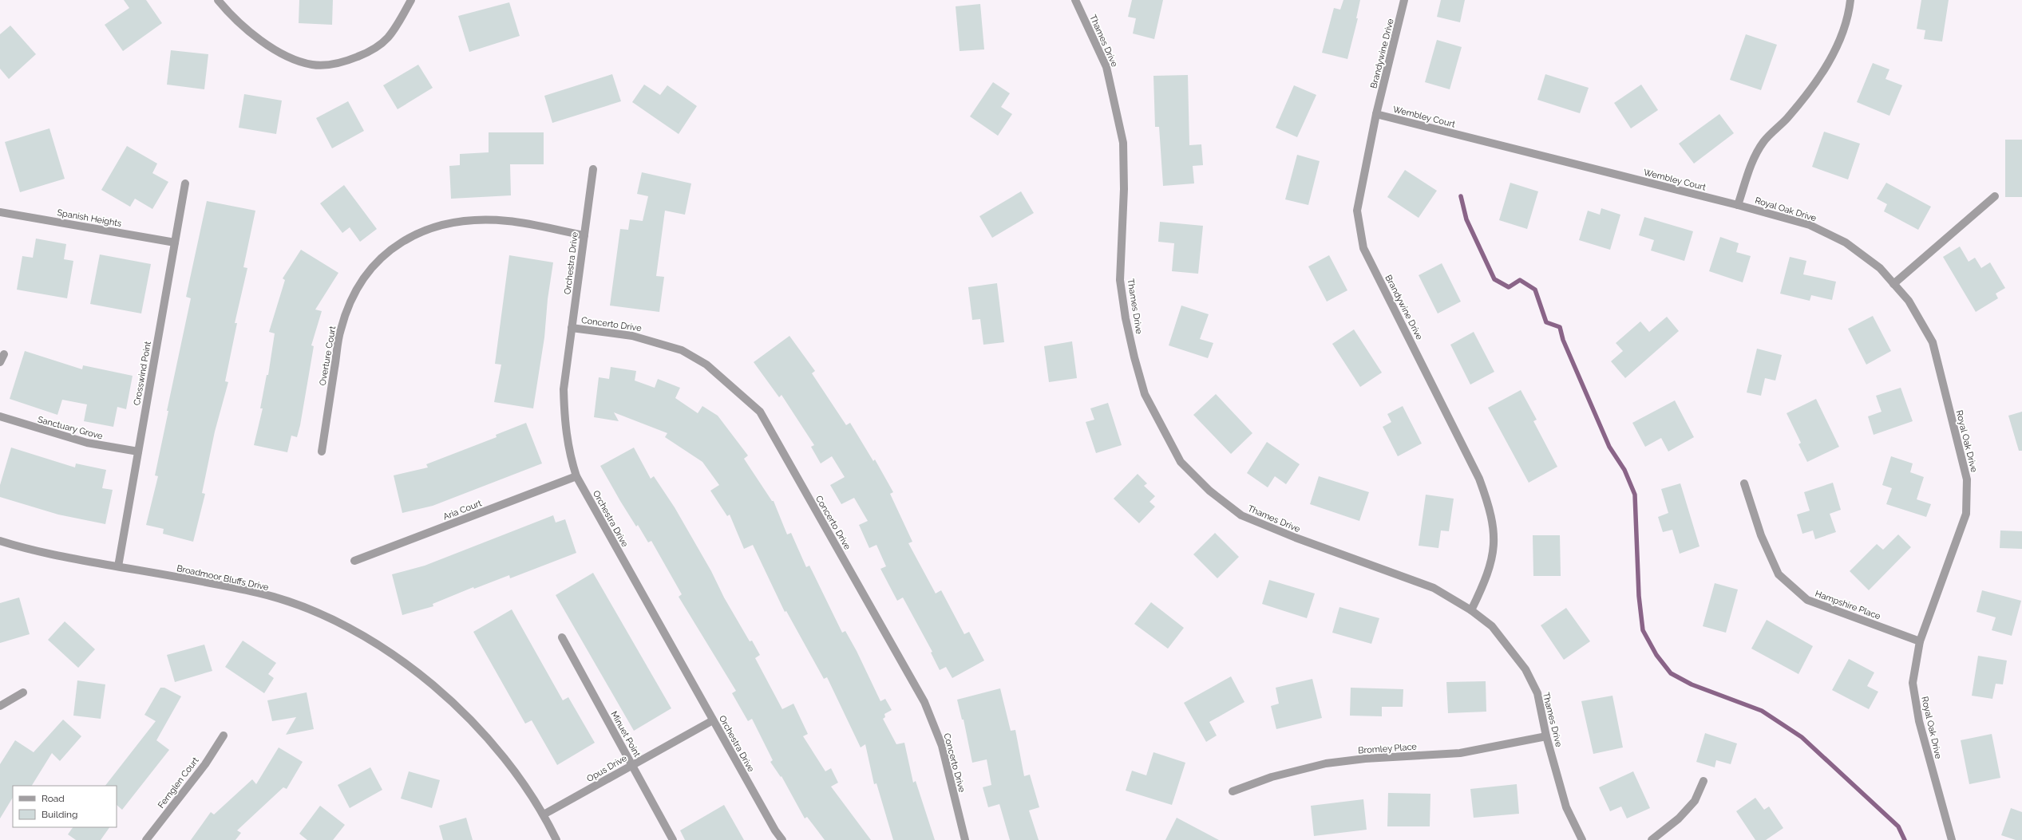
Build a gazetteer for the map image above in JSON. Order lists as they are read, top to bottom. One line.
{"streets":{"street":["Thames Drive","Brandywine Drive","Wembley Court","Royal Oak Drive","Spanish Heights","Orchestra Drive","Concerto Drive","Overture Court","Crosswind Point","Sanctuary Grove","Aria Court","Broadmoor Bluffs Drive","Hampshire Place","Minuet Point","Bromley Place","Opus Drive","Fernglen Court"]},"crossings":[["Thames Drive","Brandywine Drive"],["Thames Drive","Bromley Place"],["Brandywine Drive","Wembley Court"],["Wembley Court","Royal Oak Drive"],["Royal Oak Drive","Hampshire Place"],["Spanish Heights","Crosswind Point"],["Orchestra Drive","Concerto Drive"],["Orchestra Drive","Overture Court"],["Orchestra Drive","Aria Court"],["Orchestra Drive","Opus Drive"],["Crosswind Point","Sanctuary Grove"],["Crosswind Point","Broadmoor Bluffs Drive"],["Broadmoor Bluffs Drive","Opus Drive"],["Minuet Point","Opus Drive"]],"legend":["Road","Building"]}
